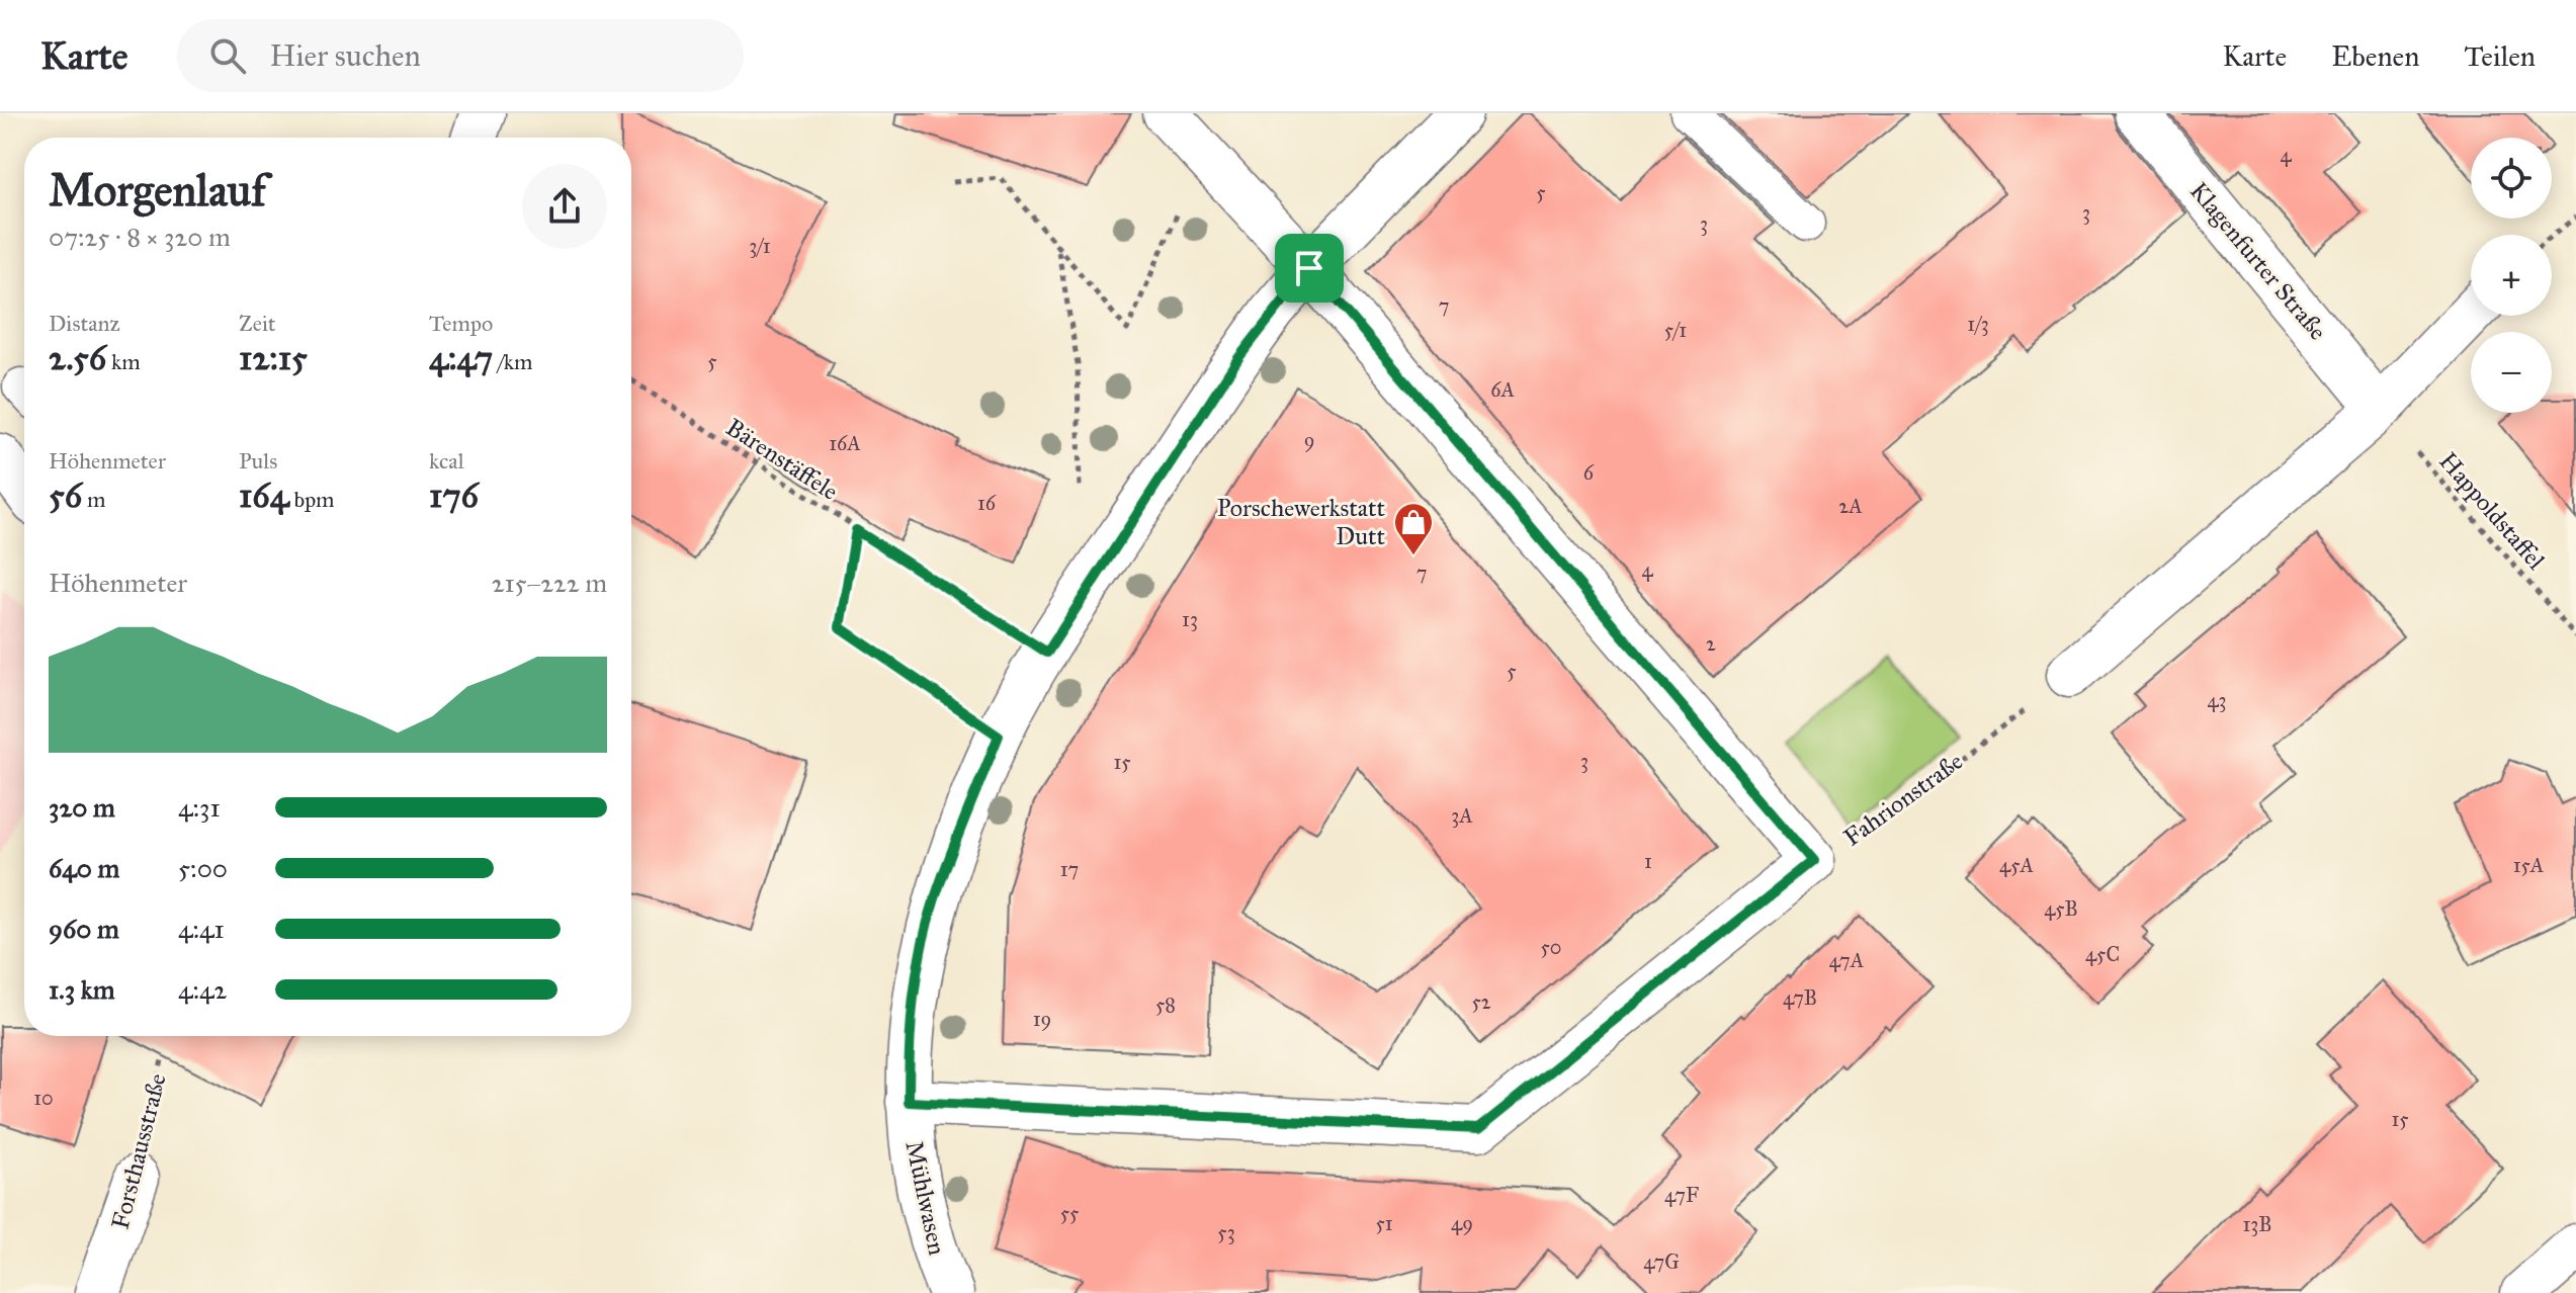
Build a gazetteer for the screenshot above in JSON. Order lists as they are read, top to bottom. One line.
{"streets":{"street":["Klagenfurter Straße","Forsthausstraße","Mühlwasen"],"path":["Bärenstäffele","Happoldstaffel","Fahrionstraße"]},"crossings":[["Klagenfurter Straße","Happoldstaffel"],["Bärenstäffele","Mühlwasen"]],"places":{"shop":["Porschewerkstatt Dutt"]},"house_numbers":["4","5","3","3","3/1","7","1/3","5/1","5","6A","9","16A","6","16","2A","4","7","13","2","5","43","3","15","3A","1","45A","15A","17","45B","50","45C","47A","47B","52","58","19","10","15","47F","55","51","49","13B","53","47G"],"page":{"header":"Karte","search":"Hier suchen","nav":["Karte","Ebenen","Teilen"],"map_buttons":["+","−"],"heading":["Morgenlauf","07:25 · 8 × 320 m"],"stats":[["Distanz","2.56 km"],["Zeit","12:15"],["Tempo","4:47 /km"],["Höhenmeter","56 m"],["Puls","164 bpm"],["kcal","176"]],"chart":["Höhenmeter","215–222 m"],"list":[{"name":"320 m","note":"4:31"},{"name":"640 m","note":"5:00"},{"name":"960 m","note":"4:41"},{"name":"1.3 km","note":"4:42"}]}}
